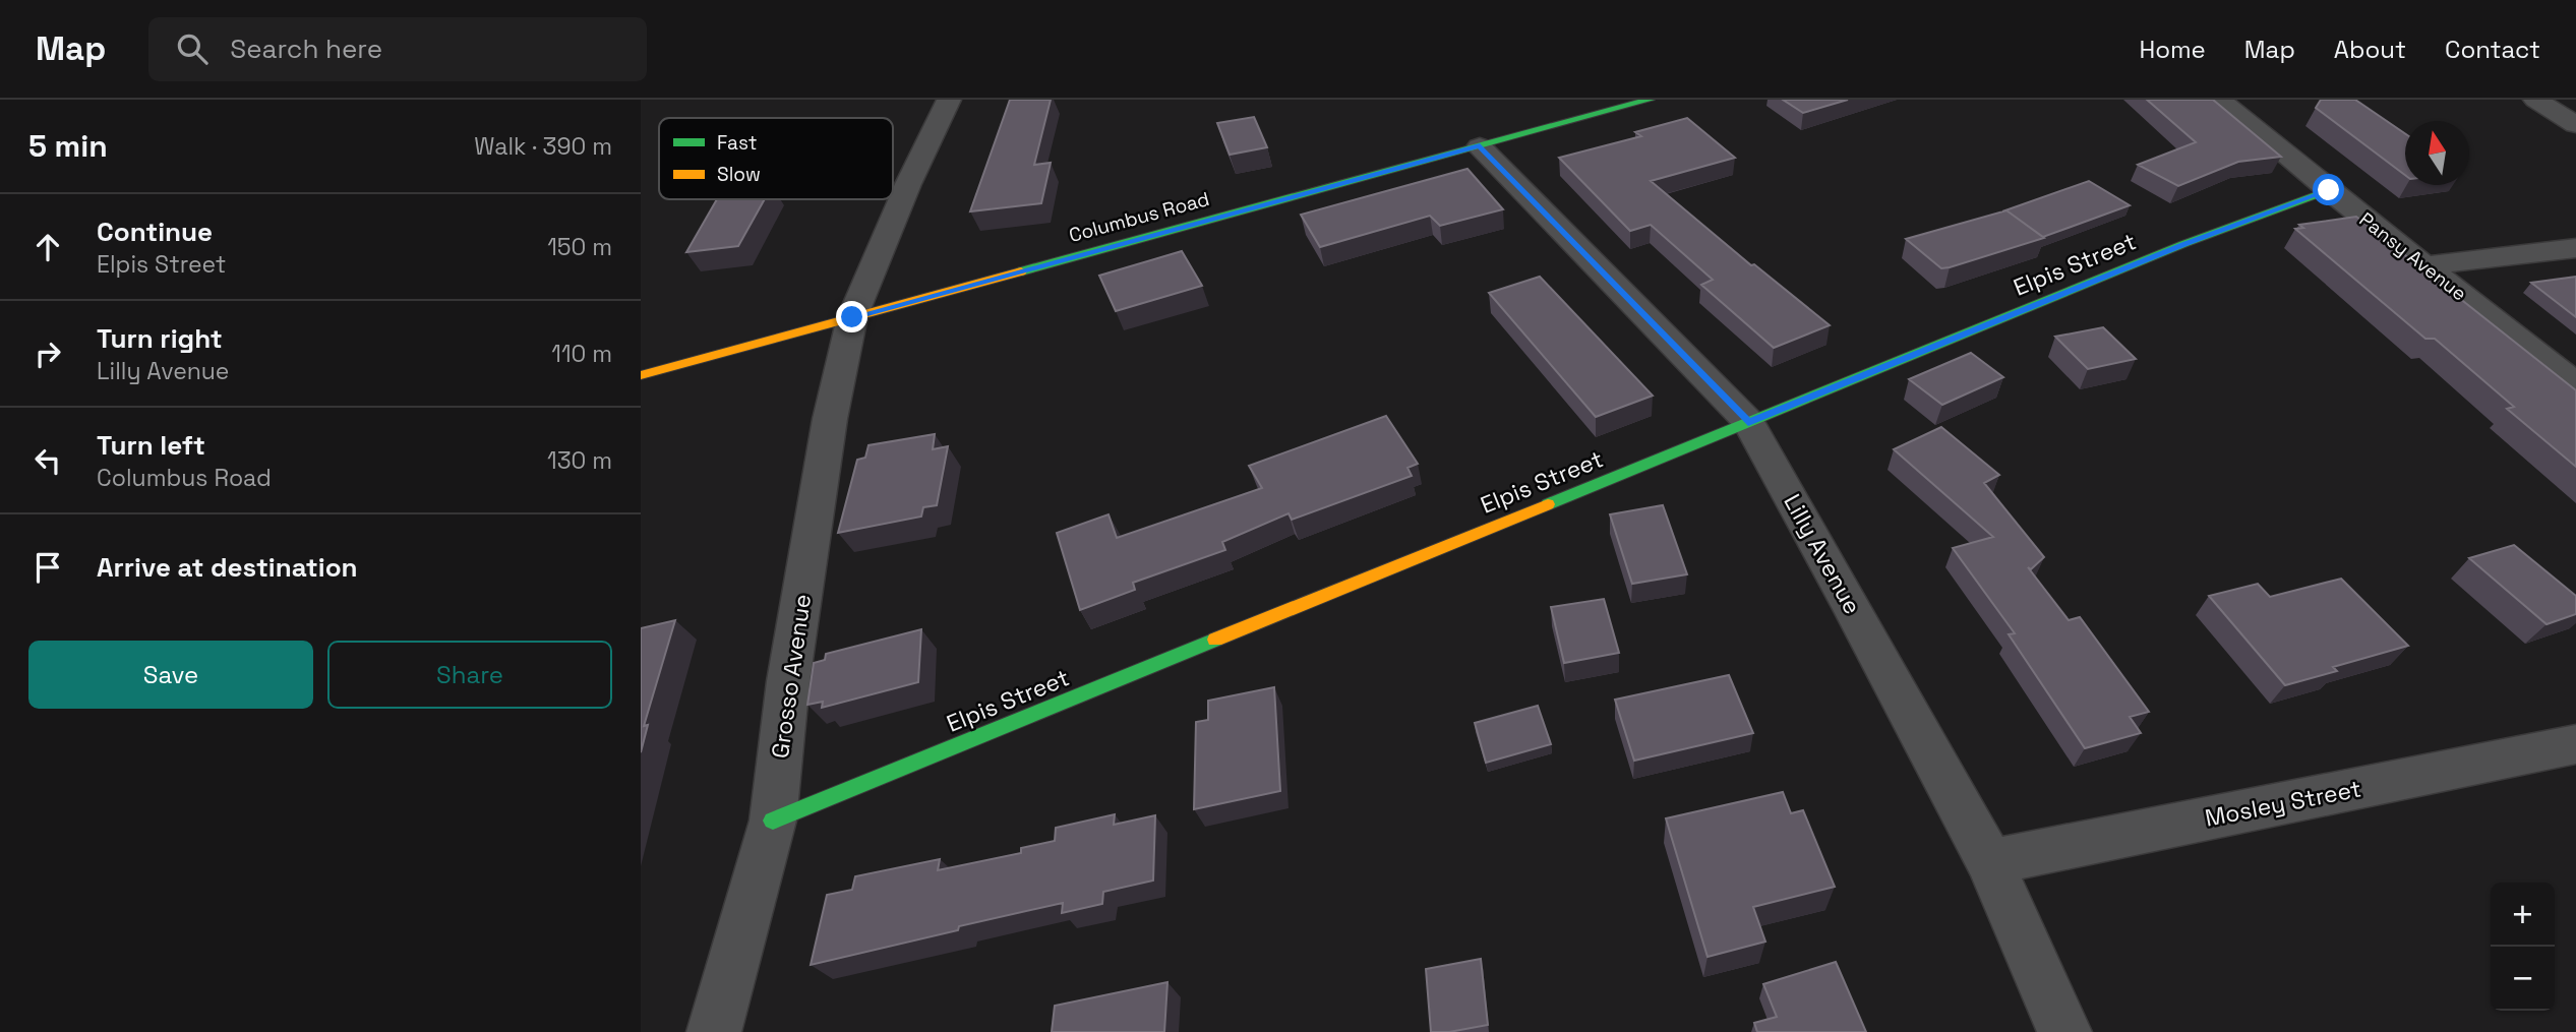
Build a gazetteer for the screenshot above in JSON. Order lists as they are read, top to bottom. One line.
{"streets":{"street":["Columbus Road","Pansy Avenue","Elpis Street","Lilly Avenue","Grosso Avenue","Mosley Street"]},"crossings":[["Columbus Road","Lilly Avenue"],["Columbus Road","Grosso Avenue"],["Pansy Avenue","Elpis Street"],["Elpis Street","Lilly Avenue"],["Elpis Street","Grosso Avenue"],["Lilly Avenue","Mosley Street"]],"legend":["Fast","Slow"],"north":"top","page":{"header":"Map","search":"Search here","nav":["Home","Map","About","Contact"],"heading":["5 min","Walk · 390 m"],"list":[["Continue","Elpis Street","150 m"],["Turn right","Lilly Avenue","110 m"],["Turn left","Columbus Road","130 m"],"Arrive at destination"],"buttons":["Save","Share"],"map_buttons":["+","−"]}}
